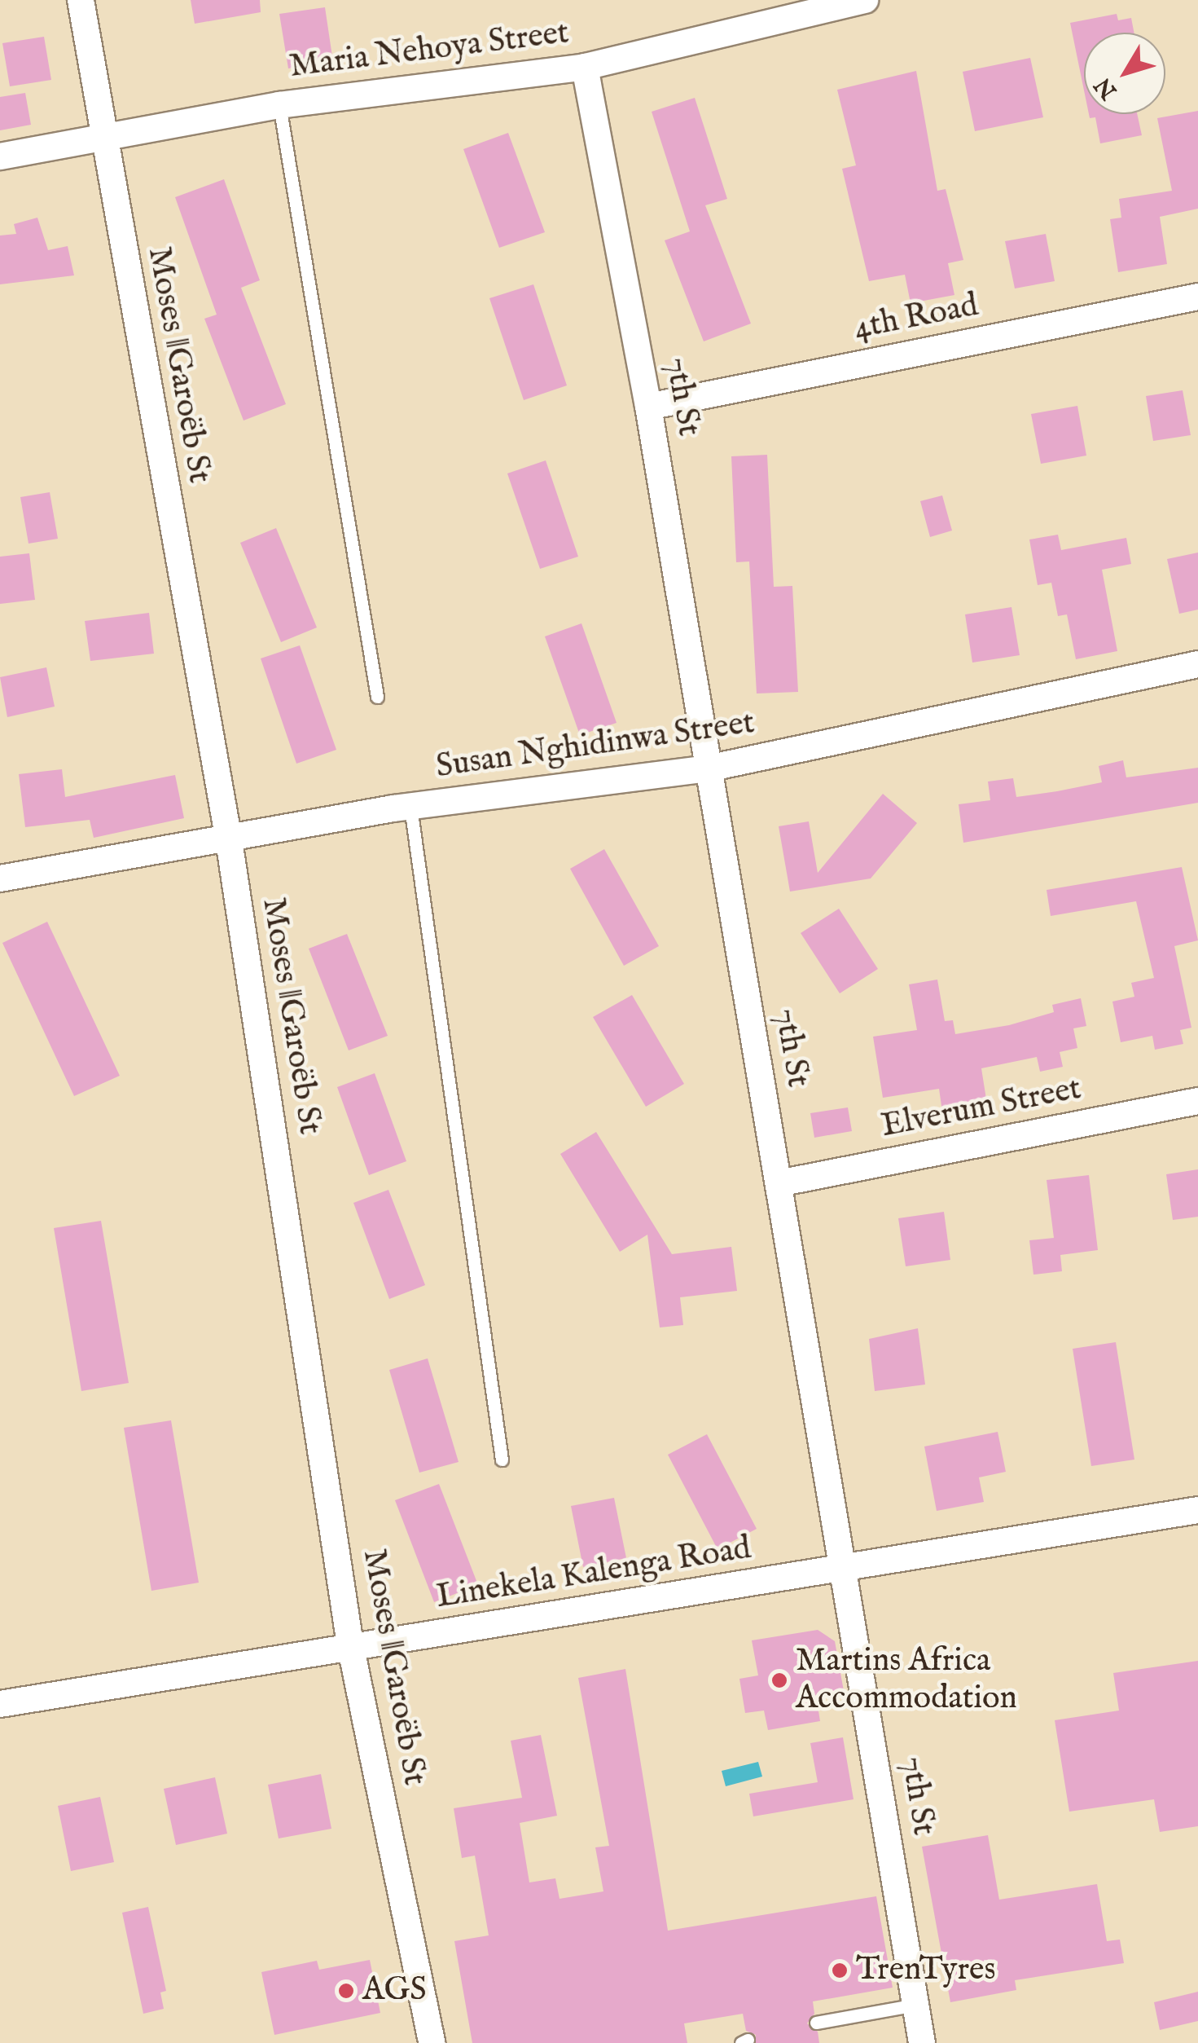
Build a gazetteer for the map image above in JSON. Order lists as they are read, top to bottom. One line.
{"streets":{"street":["Maria Nehoya Street","4th Road","Moses ǁGaroëb St","7th St","Susan Nghidinwa Street","Elverum Street","Linekela Kalenga Road"]},"crossings":[["Maria Nehoya Street","Moses ǁGaroëb St"],["Maria Nehoya Street","7th St"],["4th Road","7th St"],["Moses ǁGaroëb St","Susan Nghidinwa Street"],["Moses ǁGaroëb St","Linekela Kalenga Road"],["7th St","Susan Nghidinwa Street"],["7th St","Elverum Street"],["7th St","Linekela Kalenga Road"]],"places":["Martins Africa Accommodation","TrenTyres","AGS"],"north":"bottom left"}
